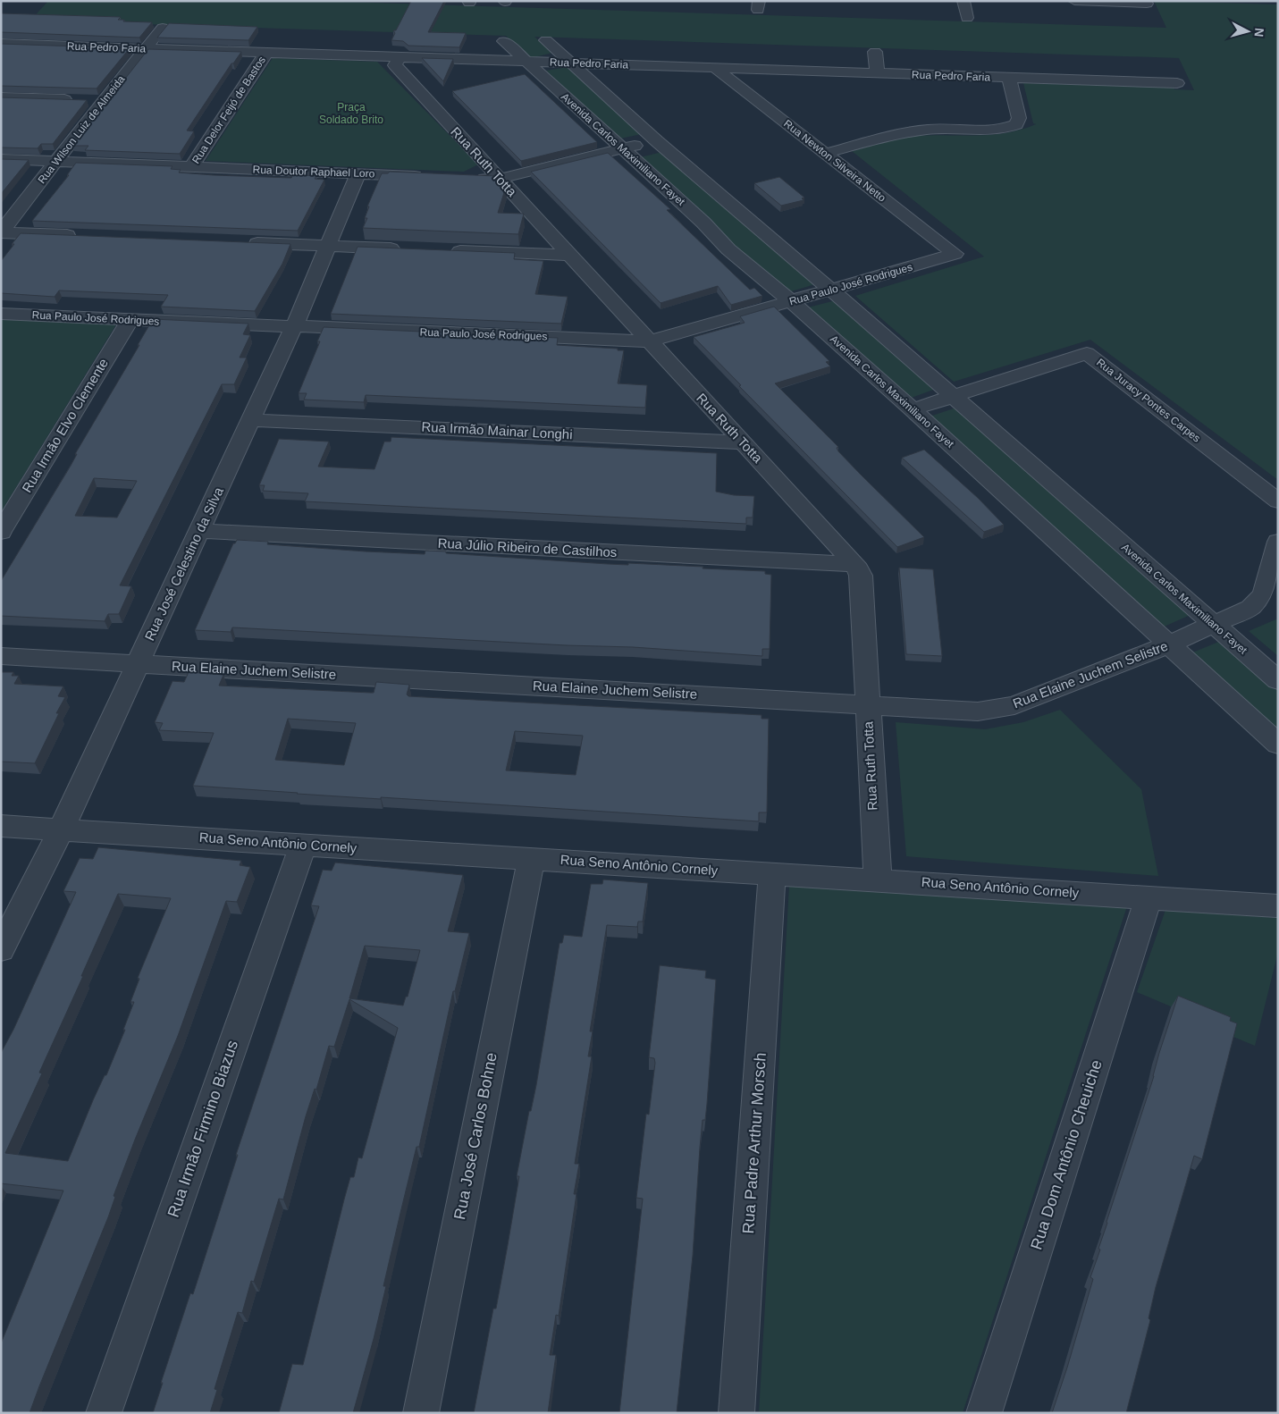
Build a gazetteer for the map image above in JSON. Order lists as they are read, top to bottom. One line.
{"streets":{"street":["Rua Pedro Faria","Rua Delor Feijó de Bastos","Rua Wilson Luiz de Almeida","Avenida Carlos Maximiliano Fayet","Rua Newton Silveira Netto","Rua Ruth Totta","Rua Doutor Raphael Loro","Rua Paulo José Rodrigues","Rua Juracy Pontes Carpes","Rua Irmão Elvo Clemente","Rua Irmão Mainar Longhi","Rua Júlio Ribeiro de Castilhos","Rua José Celestino da Silva","Rua Elaine Juchem Selistre","Rua Seno Antônio Cornely","Rua Irmão Firmino Biazus","Rua José Carlos Bohne","Rua Padre Arthur Morsch","Rua Dom Antônio Cheuiche"]},"crossings":[["Rua Pedro Faria","Rua Delor Feijó de Bastos"],["Rua Pedro Faria","Rua Wilson Luiz de Almeida"],["Rua Pedro Faria","Avenida Carlos Maximiliano Fayet"],["Rua Pedro Faria","Rua Newton Silveira Netto"],["Rua Pedro Faria","Rua Ruth Totta"],["Rua Delor Feijó de Bastos","Rua Doutor Raphael Loro"],["Rua Wilson Luiz de Almeida","Rua Doutor Raphael Loro"],["Avenida Carlos Maximiliano Fayet","Rua Paulo José Rodrigues"],["Avenida Carlos Maximiliano Fayet","Rua Juracy Pontes Carpes"],["Avenida Carlos Maximiliano Fayet","Rua Elaine Juchem Selistre"],["Rua Newton Silveira Netto","Rua Paulo José Rodrigues"],["Rua Ruth Totta","Rua Paulo José Rodrigues"],["Rua Ruth Totta","Rua Irmão Mainar Longhi"],["Rua Ruth Totta","Rua Júlio Ribeiro de Castilhos"],["Rua Ruth Totta","Rua Elaine Juchem Selistre"],["Rua Ruth Totta","Rua Seno Antônio Cornely"],["Rua Doutor Raphael Loro","Rua José Celestino da Silva"],["Rua Paulo José Rodrigues","Rua Irmão Elvo Clemente"],["Rua Paulo José Rodrigues","Rua José Celestino da Silva"],["Rua Irmão Mainar Longhi","Rua José Celestino da Silva"],["Rua Júlio Ribeiro de Castilhos","Rua José Celestino da Silva"],["Rua José Celestino da Silva","Rua Elaine Juchem Selistre"],["Rua José Celestino da Silva","Rua Seno Antônio Cornely"],["Rua Seno Antônio Cornely","Rua Irmão Firmino Biazus"],["Rua Seno Antônio Cornely","Rua José Carlos Bohne"],["Rua Seno Antônio Cornely","Rua Padre Arthur Morsch"],["Rua Seno Antônio Cornely","Rua Dom Antônio Cheuiche"]],"parks":["Praça Soldado Brito"],"north":"right"}
